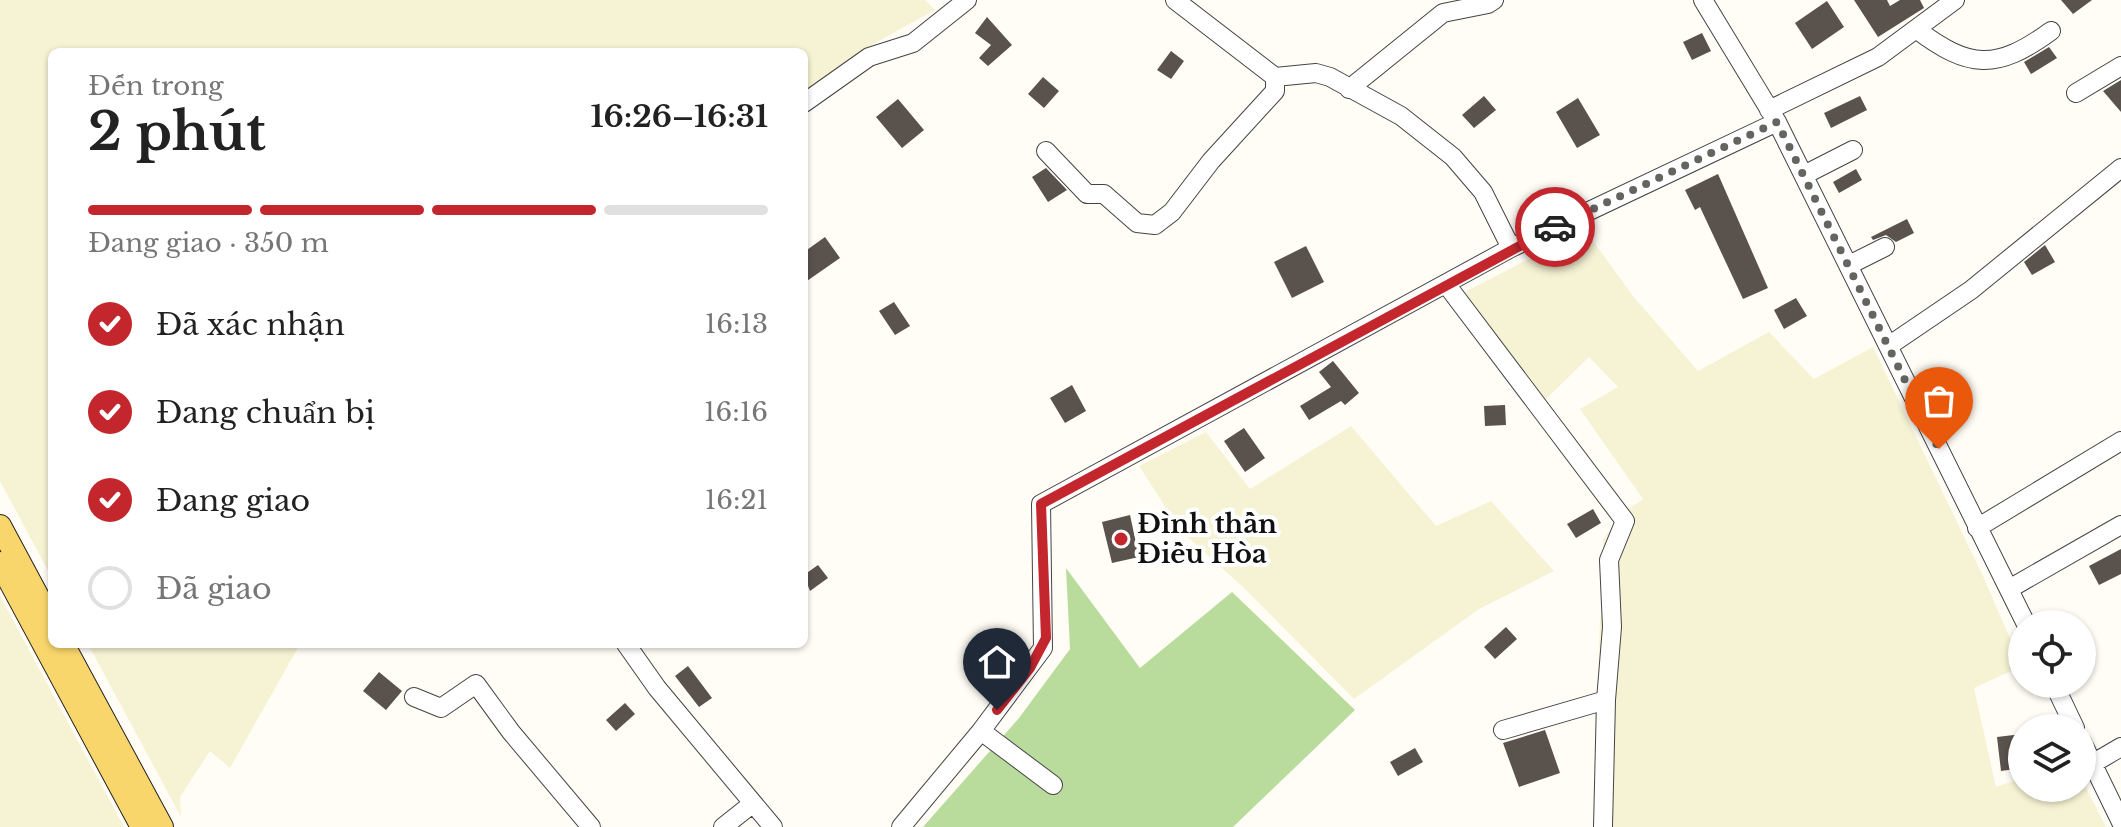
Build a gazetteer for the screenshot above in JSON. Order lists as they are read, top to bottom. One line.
{"places":["Đình thần Điều Hòa"],"page":{"heading":["2 phút","Đến trong","16:26–16:31"],"bar":"Đang giao · 350 m","list":[["Đã xác nhận","16:13"],["Đang chuẩn bị","16:16"],["Đang giao","16:21"],"Đã giao"]}}
